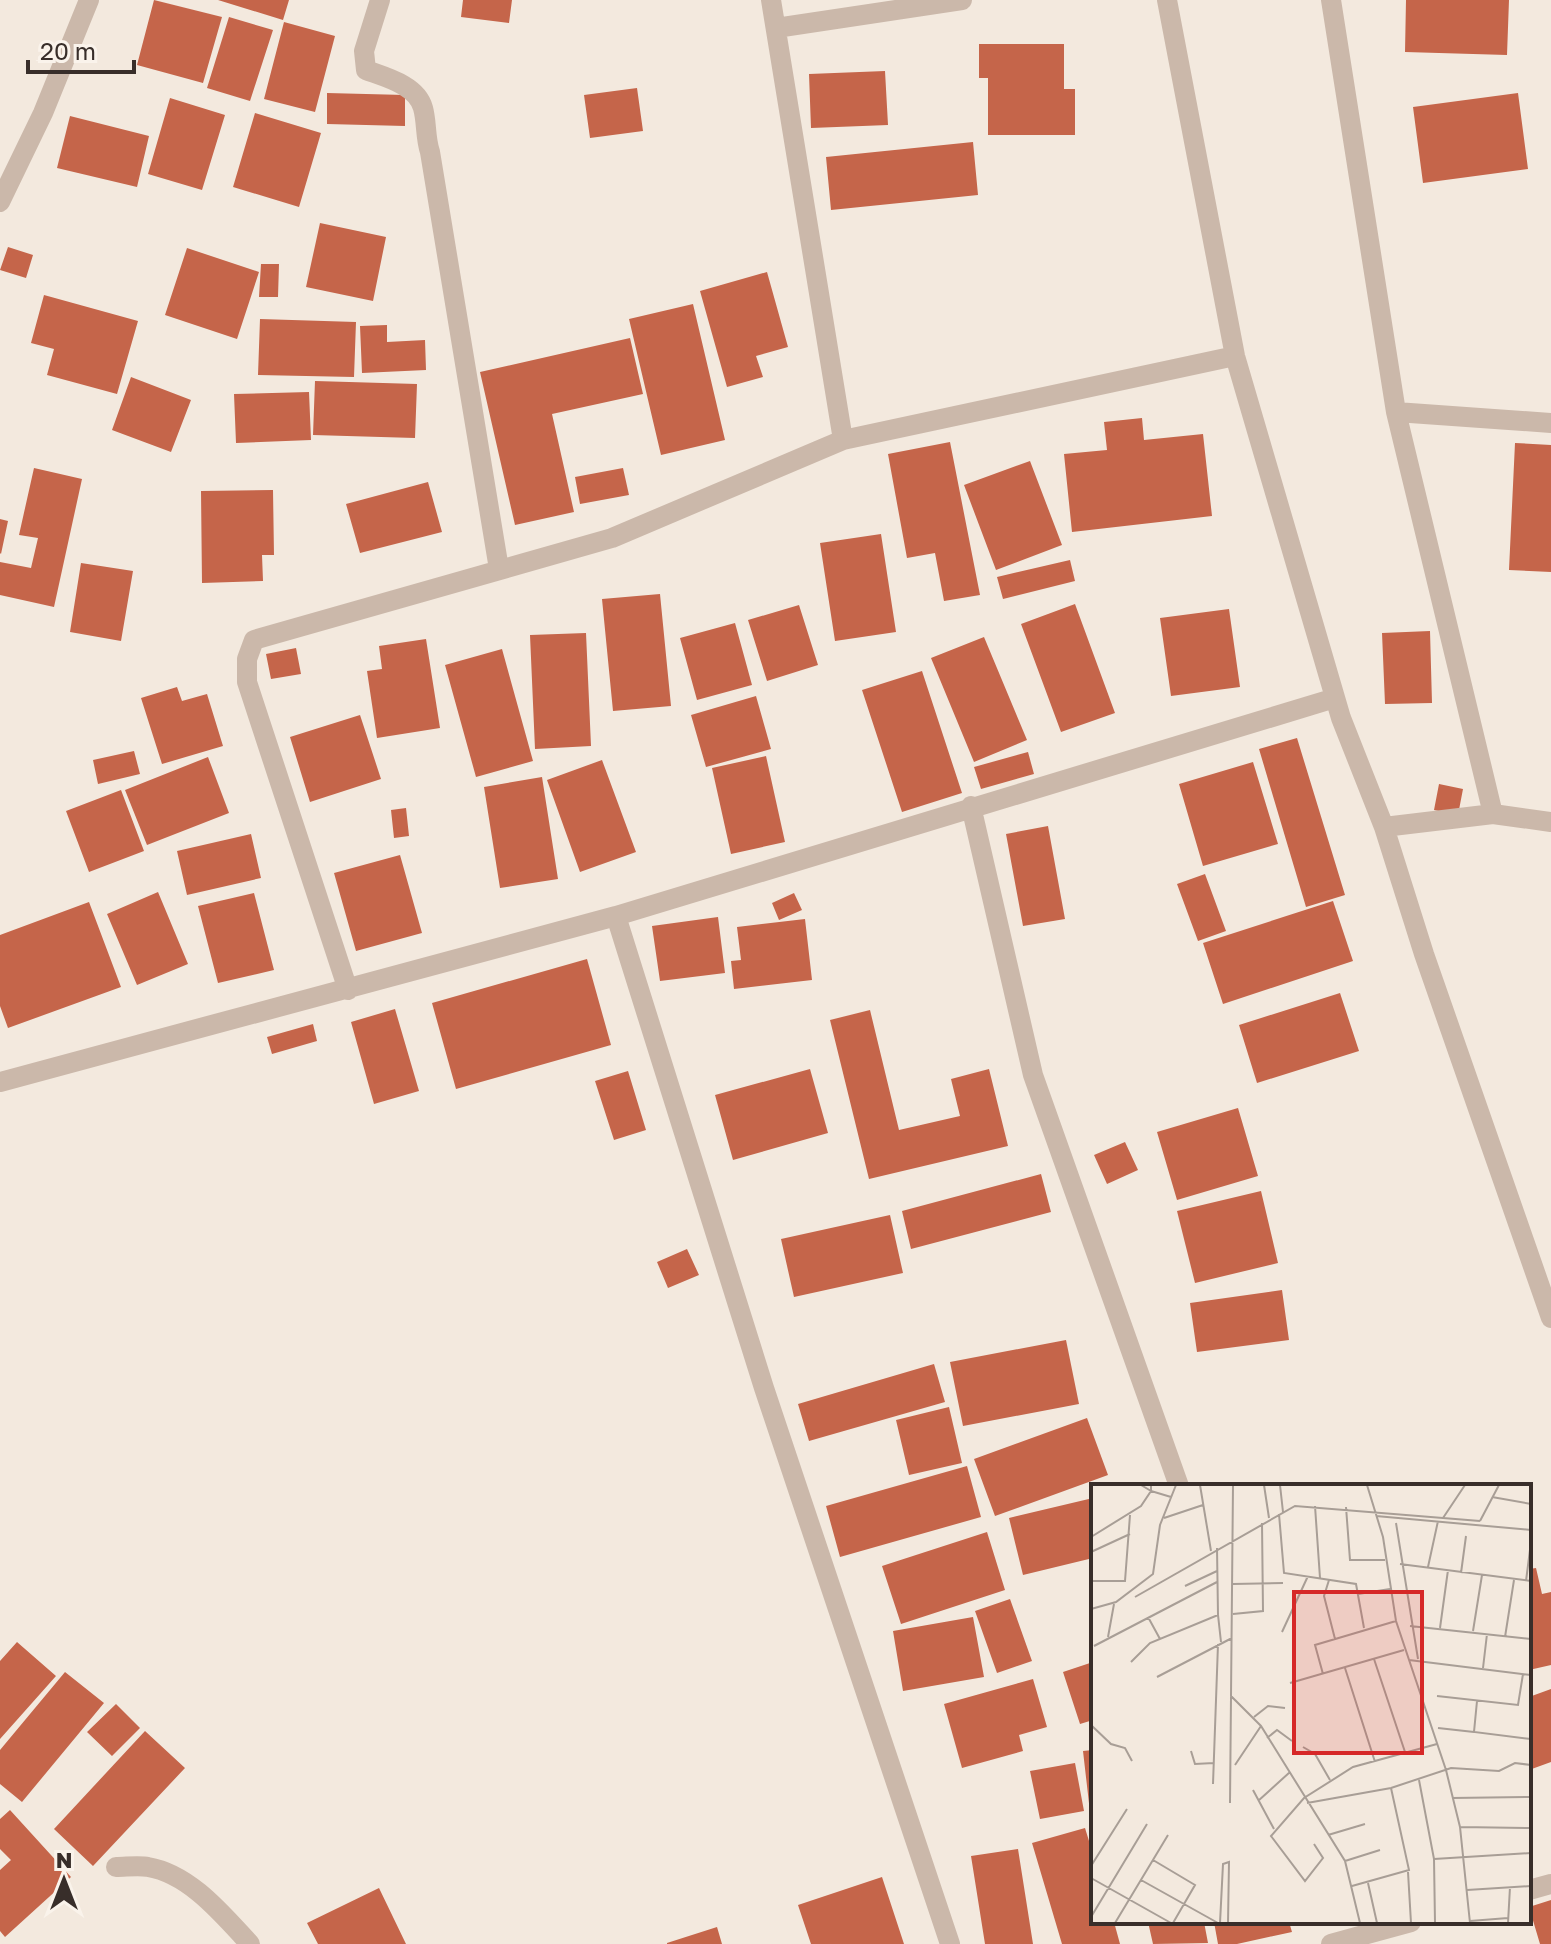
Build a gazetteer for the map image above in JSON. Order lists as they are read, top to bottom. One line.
{"scale_bar":"20 m","north":"top"}
